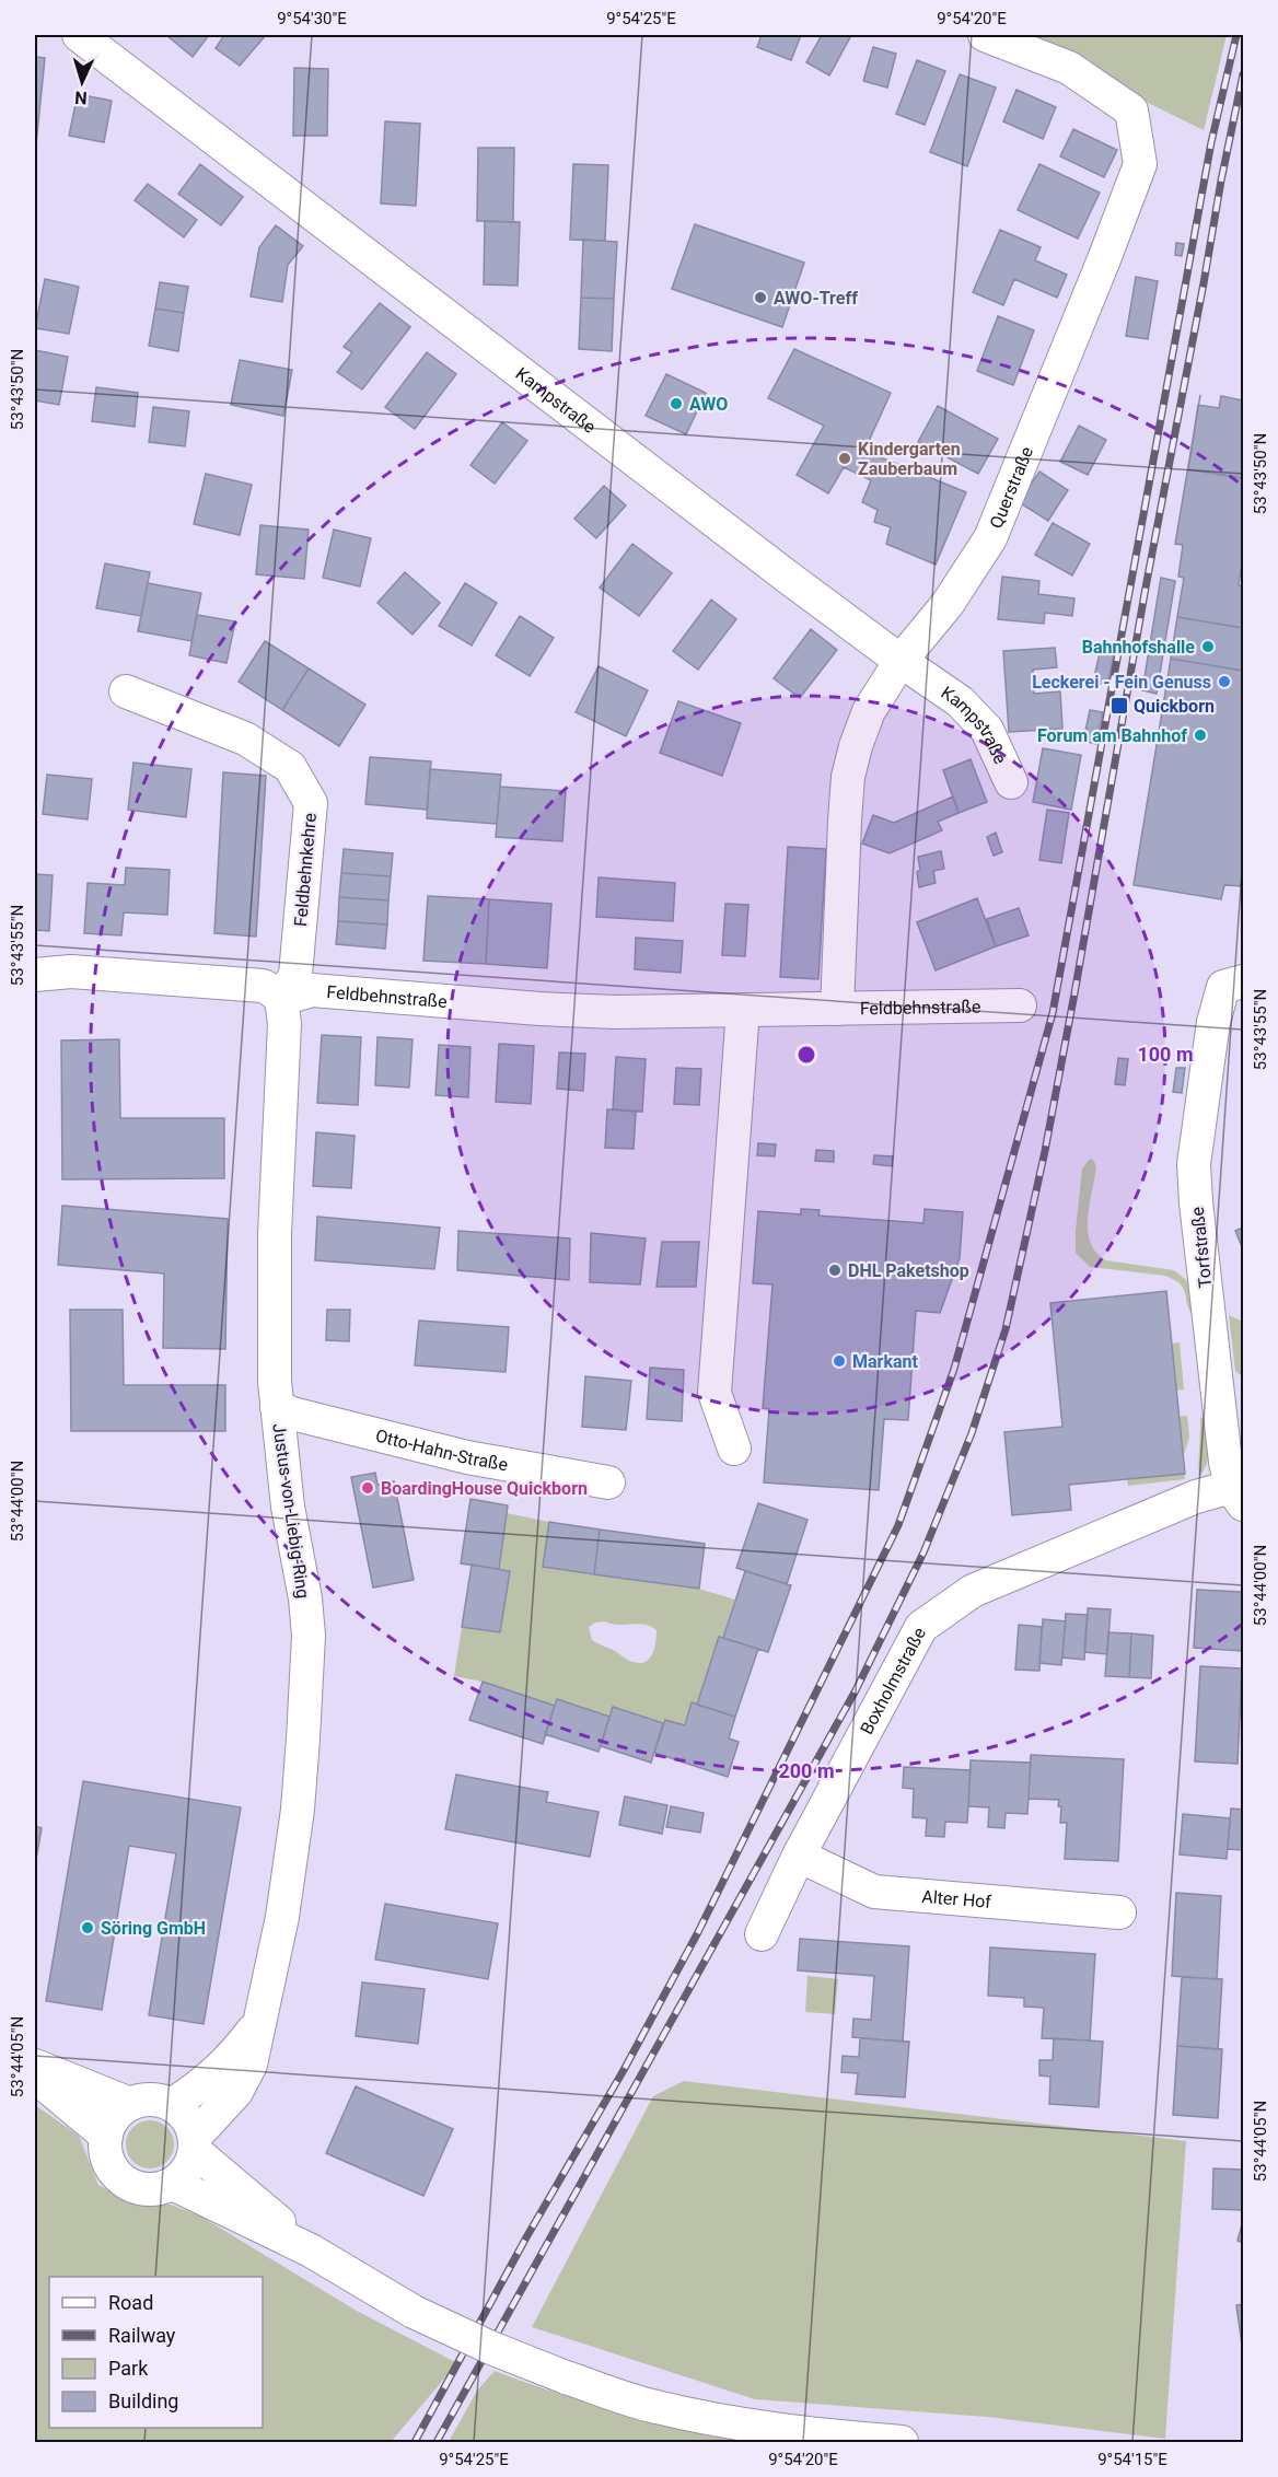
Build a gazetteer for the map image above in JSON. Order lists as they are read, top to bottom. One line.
{"streets":{"street":["Kampstraße","Querstraße","Feldbehnkehre","Feldbehnstraße","Torfstraße","Otto-Hahn-Straße","Justus-von-Liebig-Ring","Boxholmstraße","Alter Hof"]},"crossings":[["Kampstraße","Querstraße"],["Querstraße","Feldbehnstraße"],["Feldbehnkehre","Feldbehnstraße"],["Feldbehnkehre","Justus-von-Liebig-Ring"],["Feldbehnstraße","Justus-von-Liebig-Ring"],["Torfstraße","Boxholmstraße"],["Otto-Hahn-Straße","Justus-von-Liebig-Ring"],["Boxholmstraße","Alter Hof"]],"places":{"other":["AWO-Treff","AWO","Kindergarten Zauberbaum","Bahnhofshalle","Leckerei - Fein Genuss","Forum am Bahnhof","DHL Paketshop","Markant","BoardingHouse Quickborn","Söring GmbH"],"transit":["Quickborn"]},"legend":["Road","Railway","Park","Building"],"north":"bottom","coordinates":["9°54'30\"E","9°54'25\"E","9°54'20\"E","53°43'50\"N","53°43'55\"N","53°44'00\"N","53°44'05\"N","9°54'15\"E"],"rings":["100 m","200 m"]}
